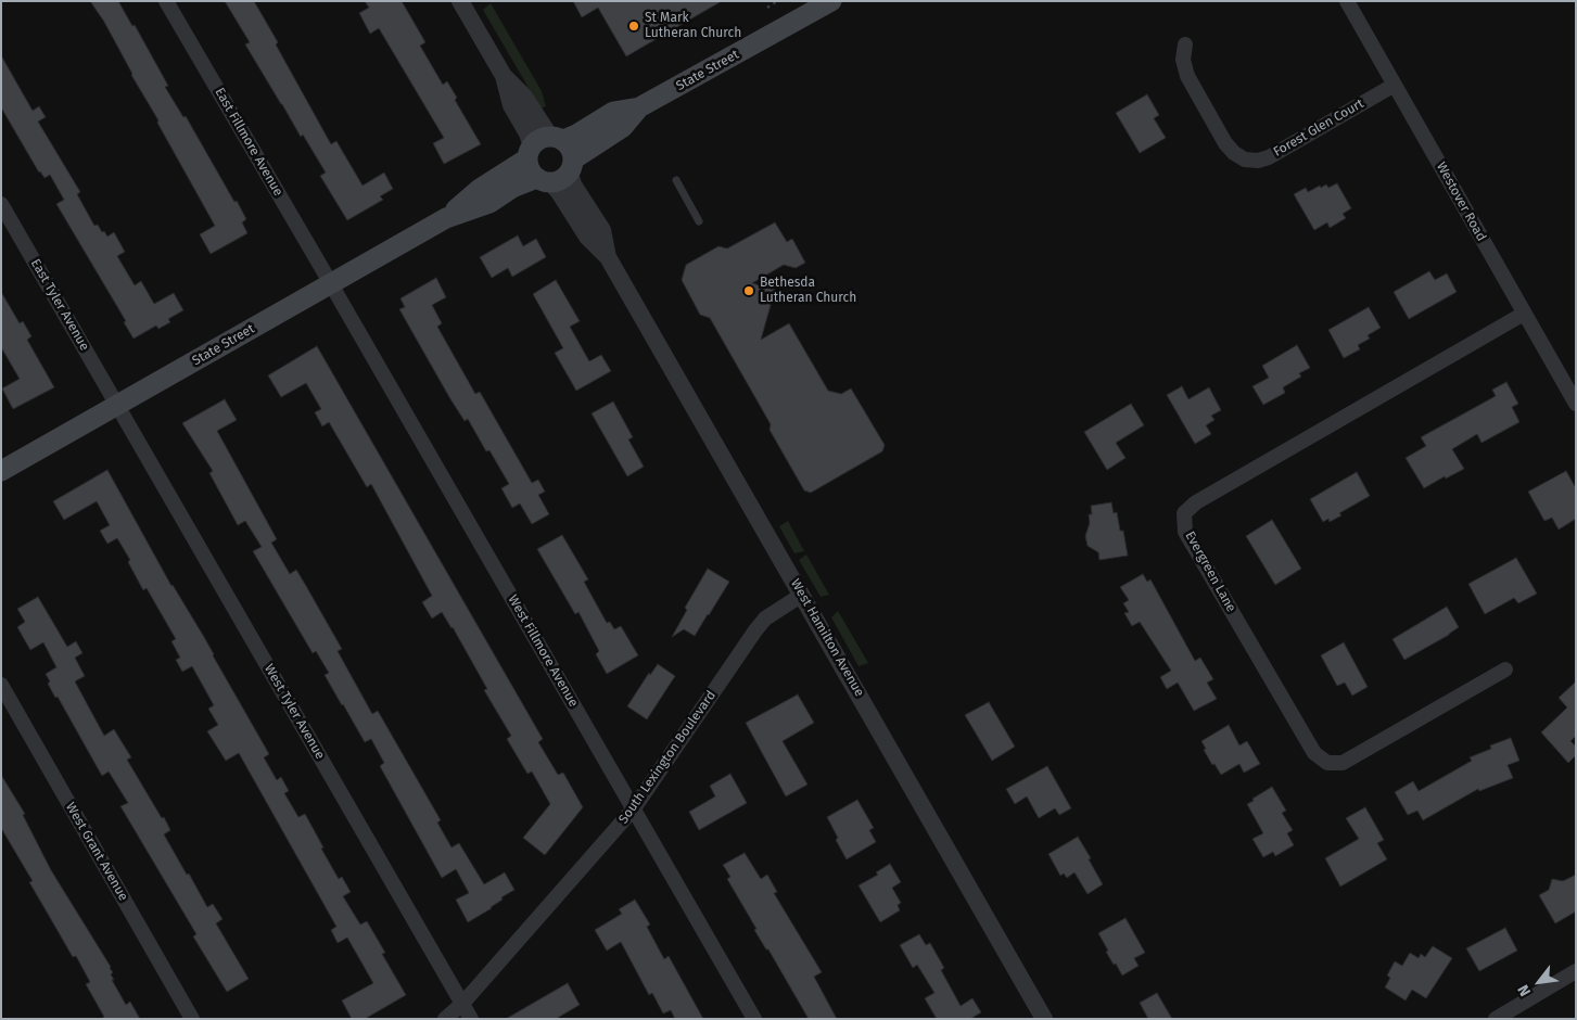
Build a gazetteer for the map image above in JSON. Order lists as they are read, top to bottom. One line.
{"streets":{"main road":["State Street"],"street":["Forest Glen Court","East Fillmore Avenue","Westover Road","East Tyler Avenue","Evergreen Lane","West Hamilton Avenue","West Fillmore Avenue","West Tyler Avenue","South Lexington Boulevard","West Grant Avenue"]},"crossings":[["State Street","East Fillmore Avenue"],["State Street","East Tyler Avenue"],["State Street","West Hamilton Avenue"],["State Street","West Fillmore Avenue"],["State Street","West Tyler Avenue"],["Forest Glen Court","Westover Road"],["East Fillmore Avenue","West Fillmore Avenue"],["Westover Road","Evergreen Lane"],["East Tyler Avenue","West Tyler Avenue"],["West Hamilton Avenue","South Lexington Boulevard"],["West Fillmore Avenue","South Lexington Boulevard"],["West Tyler Avenue","South Lexington Boulevard"]],"places":["St Mark Lutheran Church","Bethesda Lutheran Church"],"north":"bottom left"}
